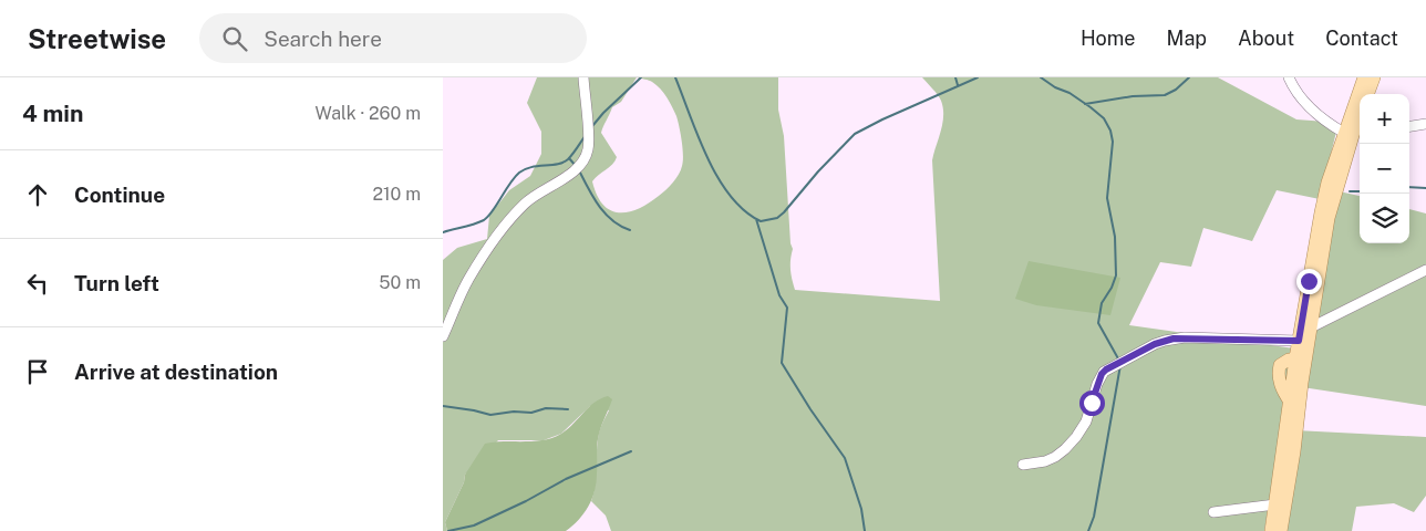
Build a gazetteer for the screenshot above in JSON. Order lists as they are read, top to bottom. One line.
{"page":{"header":"Streetwise","search":"Search here","nav":["Home","Map","About","Contact"],"heading":["4 min","Walk · 260 m"],"map_buttons":["+","−"],"list":[["Continue","210 m"],["Turn left","50 m"],"Arrive at destination"]}}
